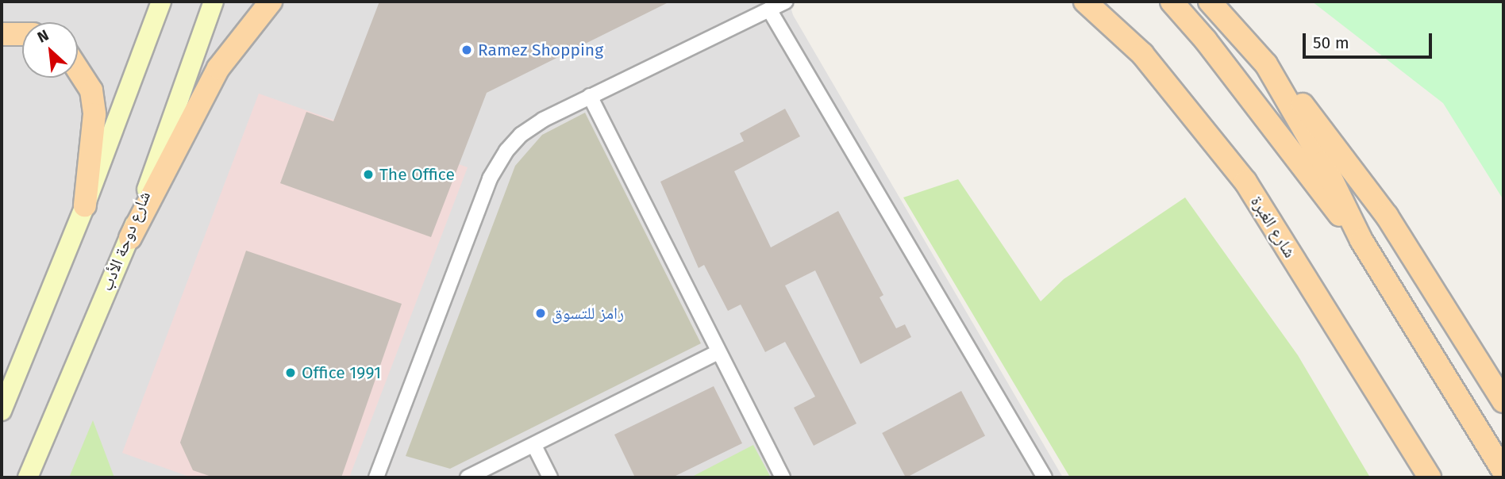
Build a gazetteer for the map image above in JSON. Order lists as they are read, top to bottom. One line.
{"streets":{"main road":["شارع الغبرة","شارع دوحة الأدب"]},"places":["Ramez Shopping","The Office","رامز للتسوق","Office 1991"],"scale_bar":"50 m","north":"top left"}
